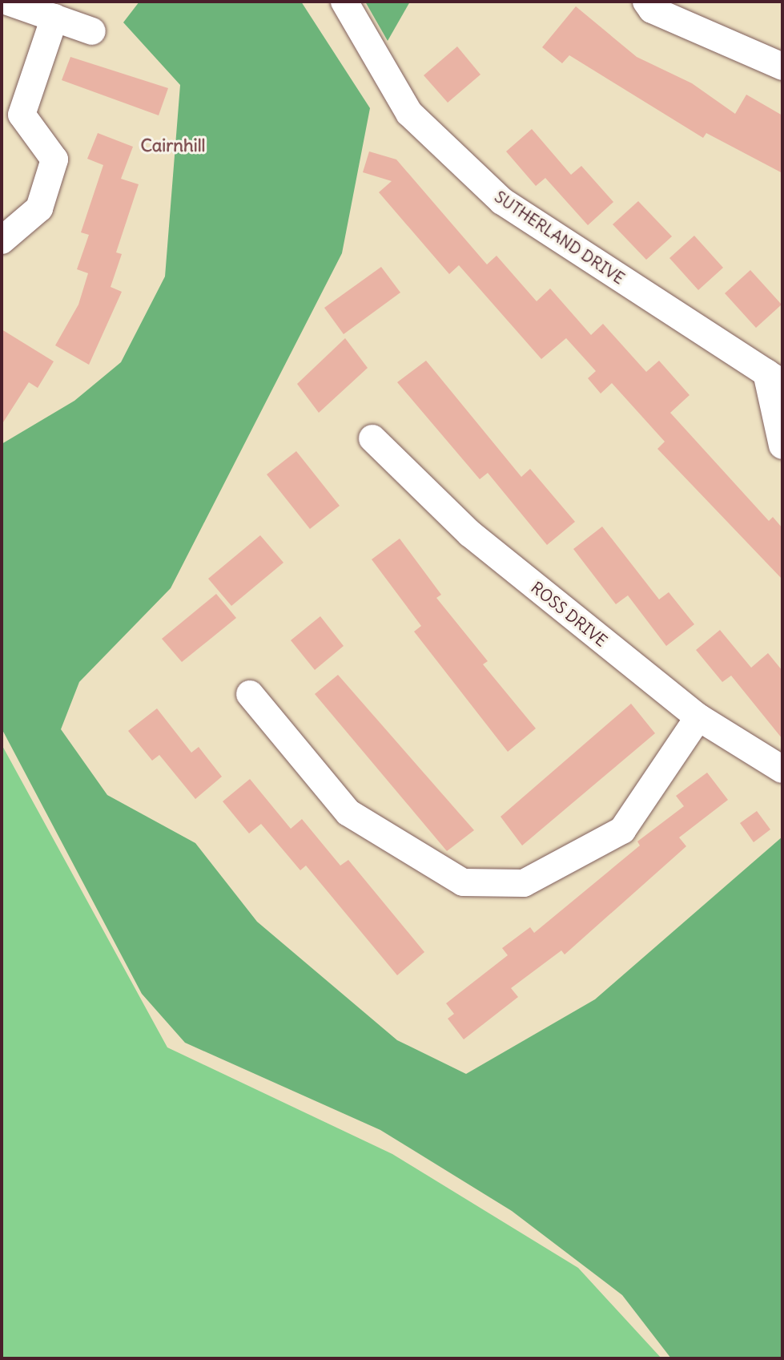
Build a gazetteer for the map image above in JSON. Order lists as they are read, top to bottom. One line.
{"streets":{"street":["SUTHERLAND DRIVE","ROSS DRIVE"]},"districts":["Cairnhill"]}
